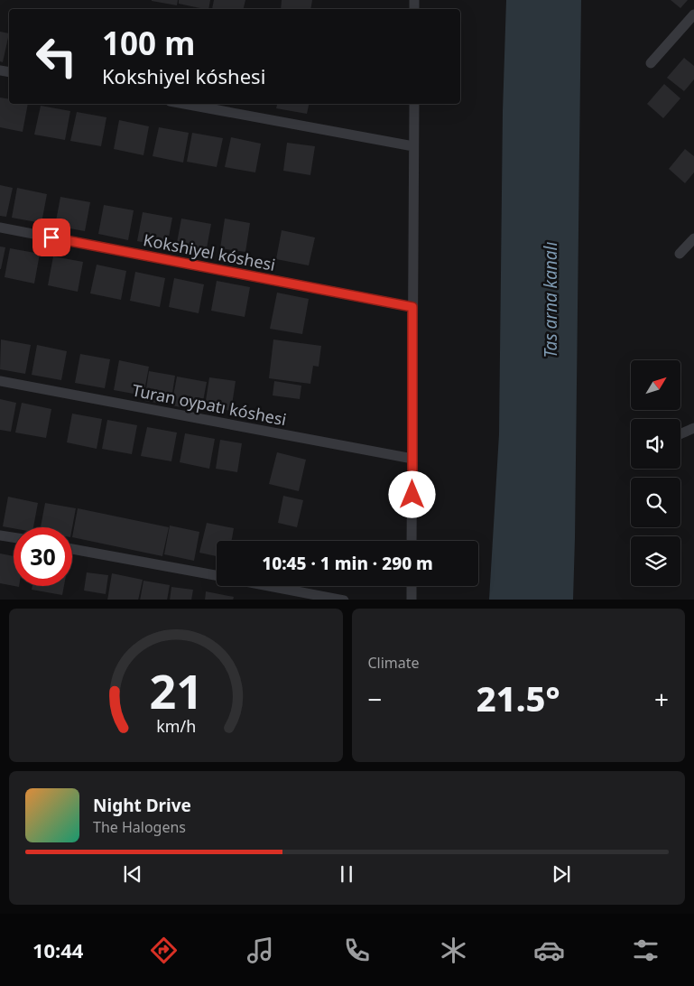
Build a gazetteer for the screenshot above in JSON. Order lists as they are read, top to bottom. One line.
{"streets":{"street":["Kokshiyel kóshesi","Turan oypatı kóshesi"]},"water":["Tas arna kanalı"],"north":"top right","page":{"turn":["100 m","Kokshiyel kóshesi"],"limit":"30","trip":"10:45 · 1 min · 290 m","tile":"Climate","heat":["−","21.5°","+"],"song":["Night Drive","The Halogens"],"tabs":"10:44","gauge":["21","km/h"]}}
